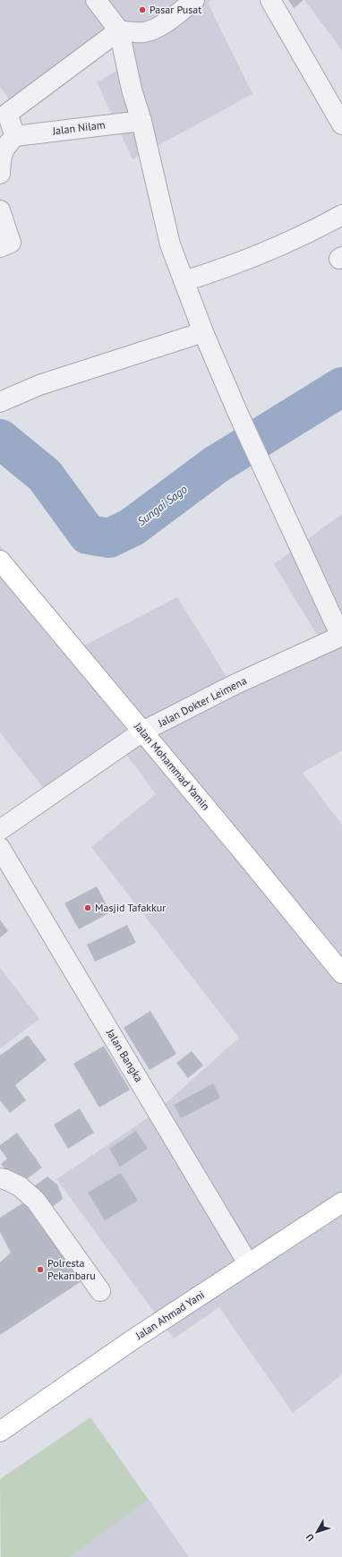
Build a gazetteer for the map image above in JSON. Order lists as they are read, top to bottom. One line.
{"streets":{"main road":["Jalan Mohammad Yamin","Jalan Ahmad Yani"],"street":["Jalan Nilam","Jalan Dokter Leimena","Jalan Bangka"]},"crossings":[["Jalan Dokter Leimena","Jalan Mohammad Yamin"],["Jalan Bangka","Jalan Ahmad Yani"]],"water":["Sungai Sago"],"places":["Pasar Pusat","Masjid Tafakkur","Polresta Pekanbaru"],"north":"bottom left"}
